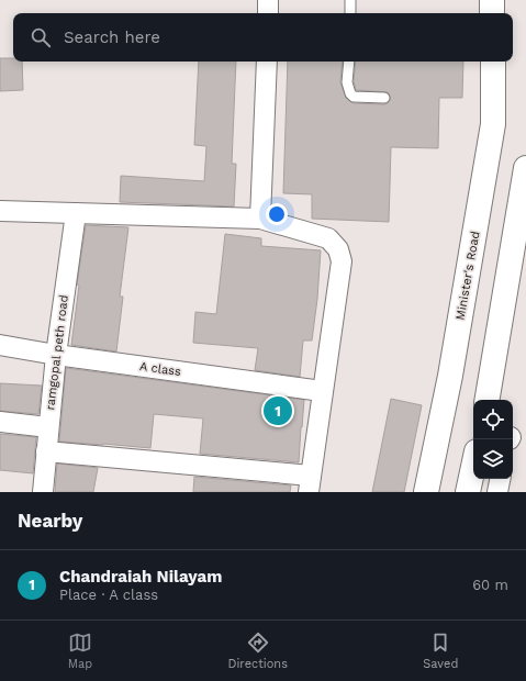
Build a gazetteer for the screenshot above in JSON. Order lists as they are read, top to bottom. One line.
{"streets":{"main road":["Minister's Road"],"street":["ramgopal peth road","A class"]},"crossings":[["ramgopal peth road","A class"]],"page":{"search":"Search here","pins":"1","heading":"Nearby","list":[{"mark":"1","name":"Chandraiah Nilayam","note":"Place · A class","value":"60 m"}],"nav":["Map","Directions","Saved"]}}
